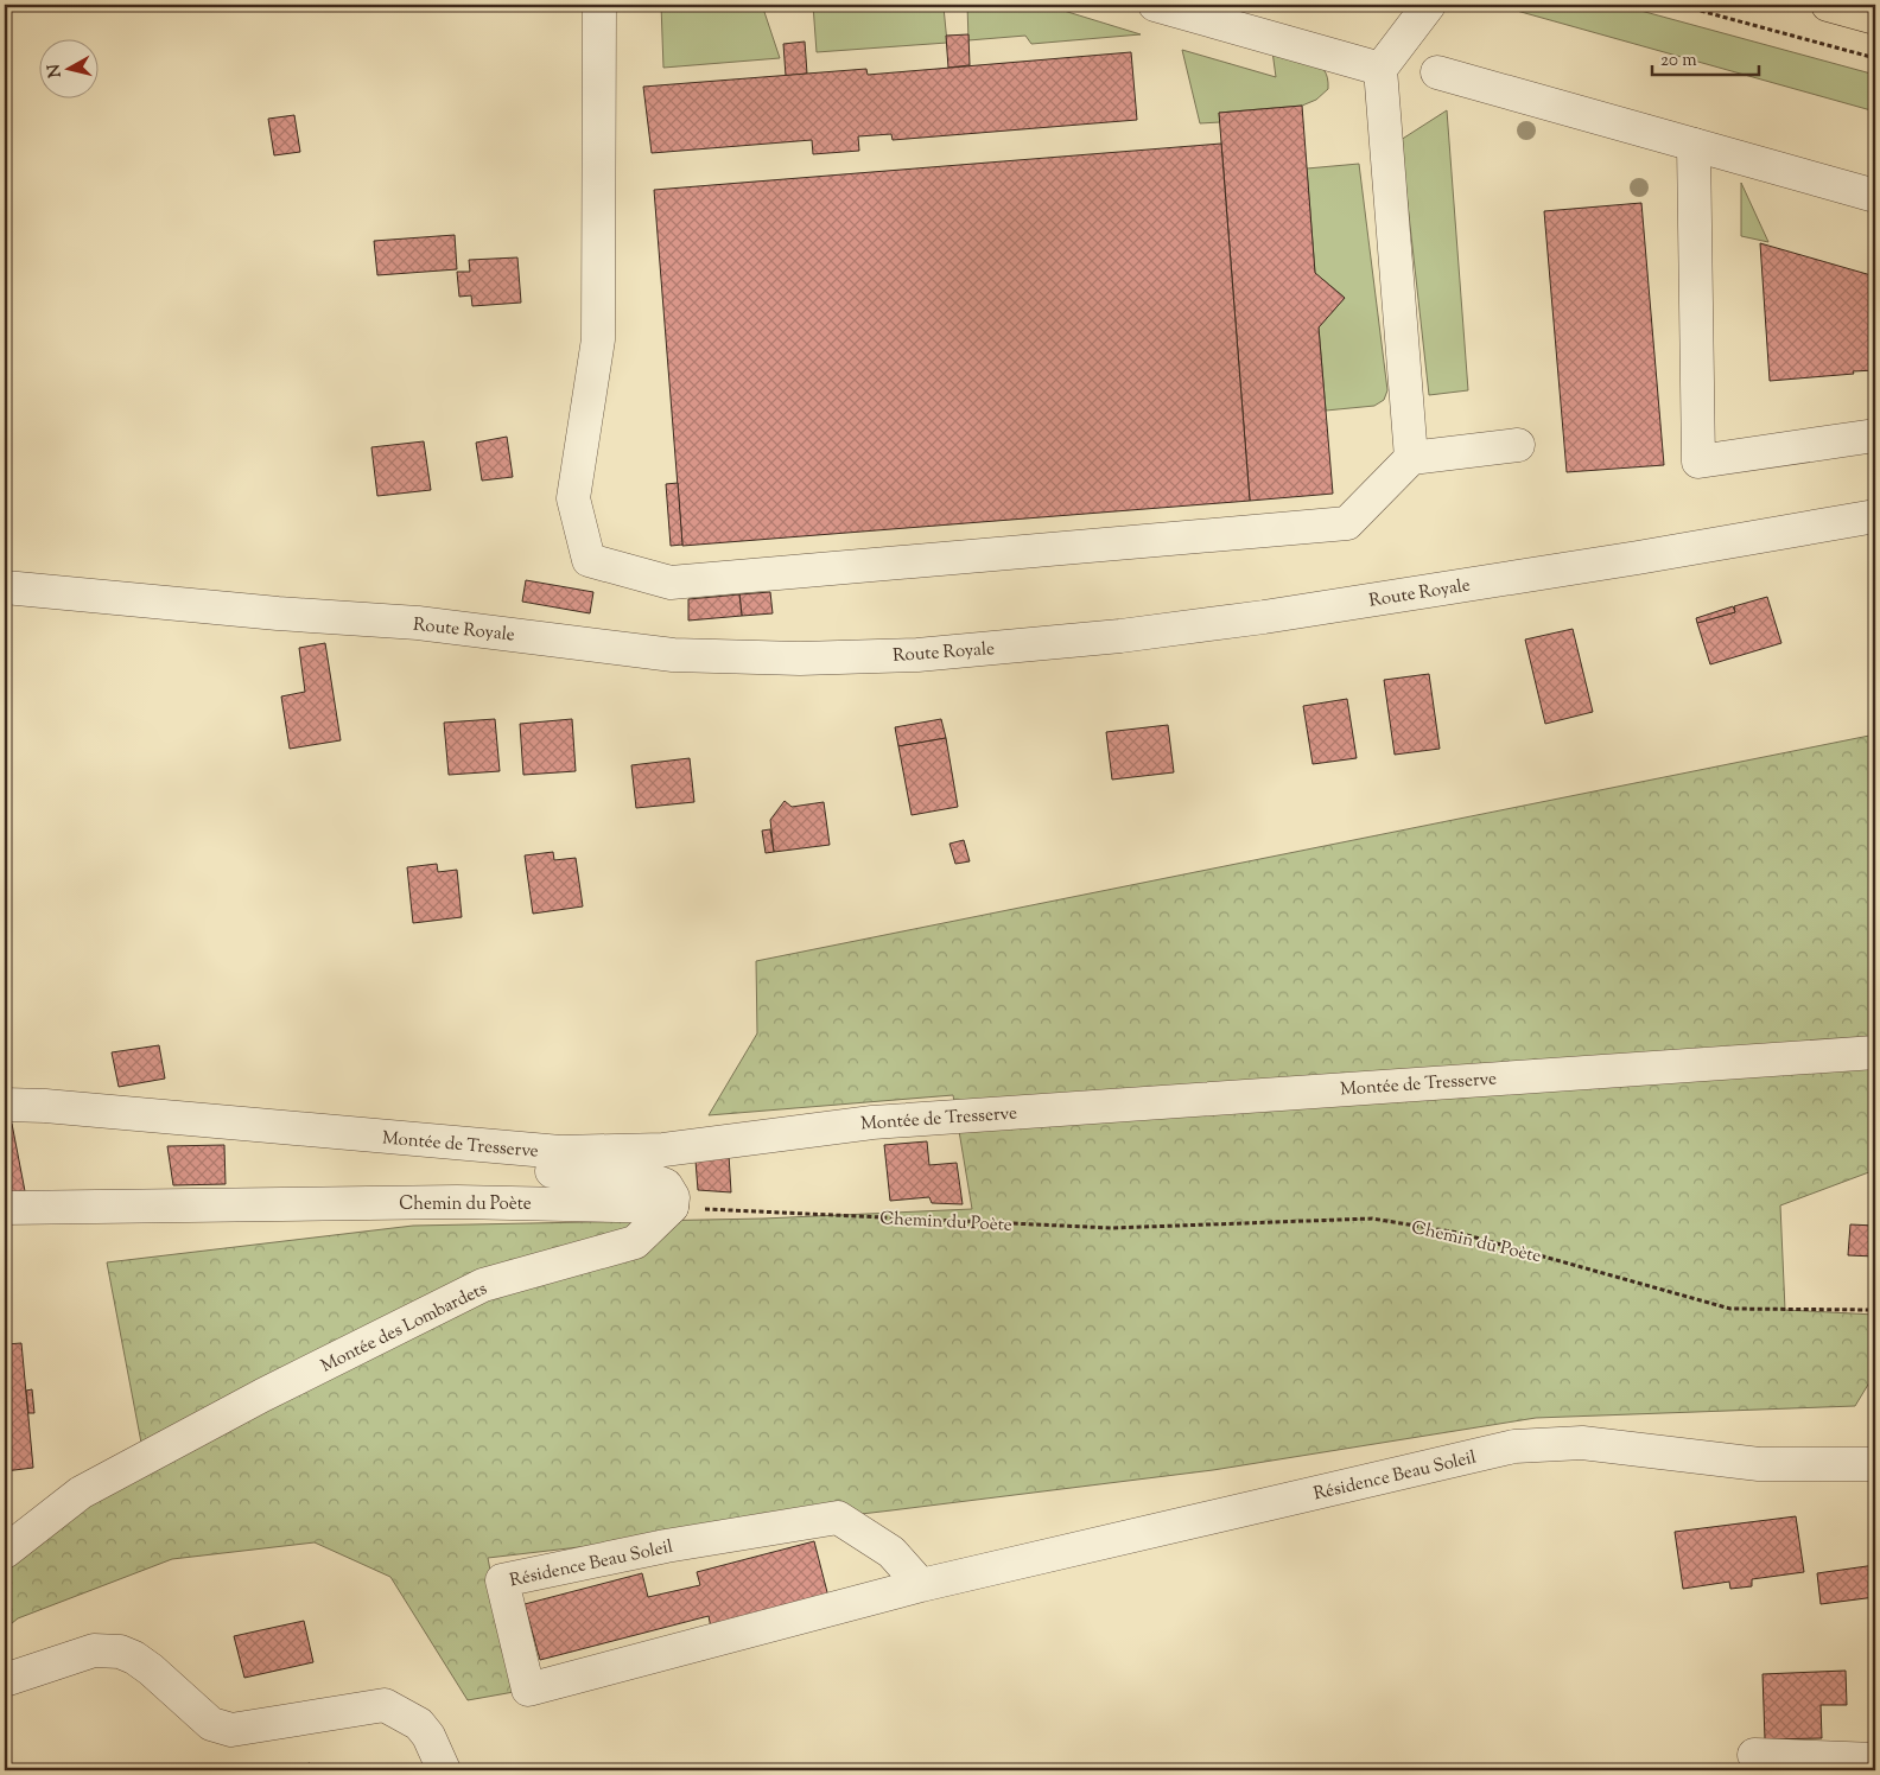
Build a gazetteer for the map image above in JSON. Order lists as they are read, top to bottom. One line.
{"streets":{"street":["Route Royale","Montée de Tresserve","Chemin du Poète","Montée des Lombardets","Résidence Beau Soleil"]},"crossings":[["Chemin du Poète","Montée des Lombardets"]],"scale_bar":"20 m","north":"left"}
